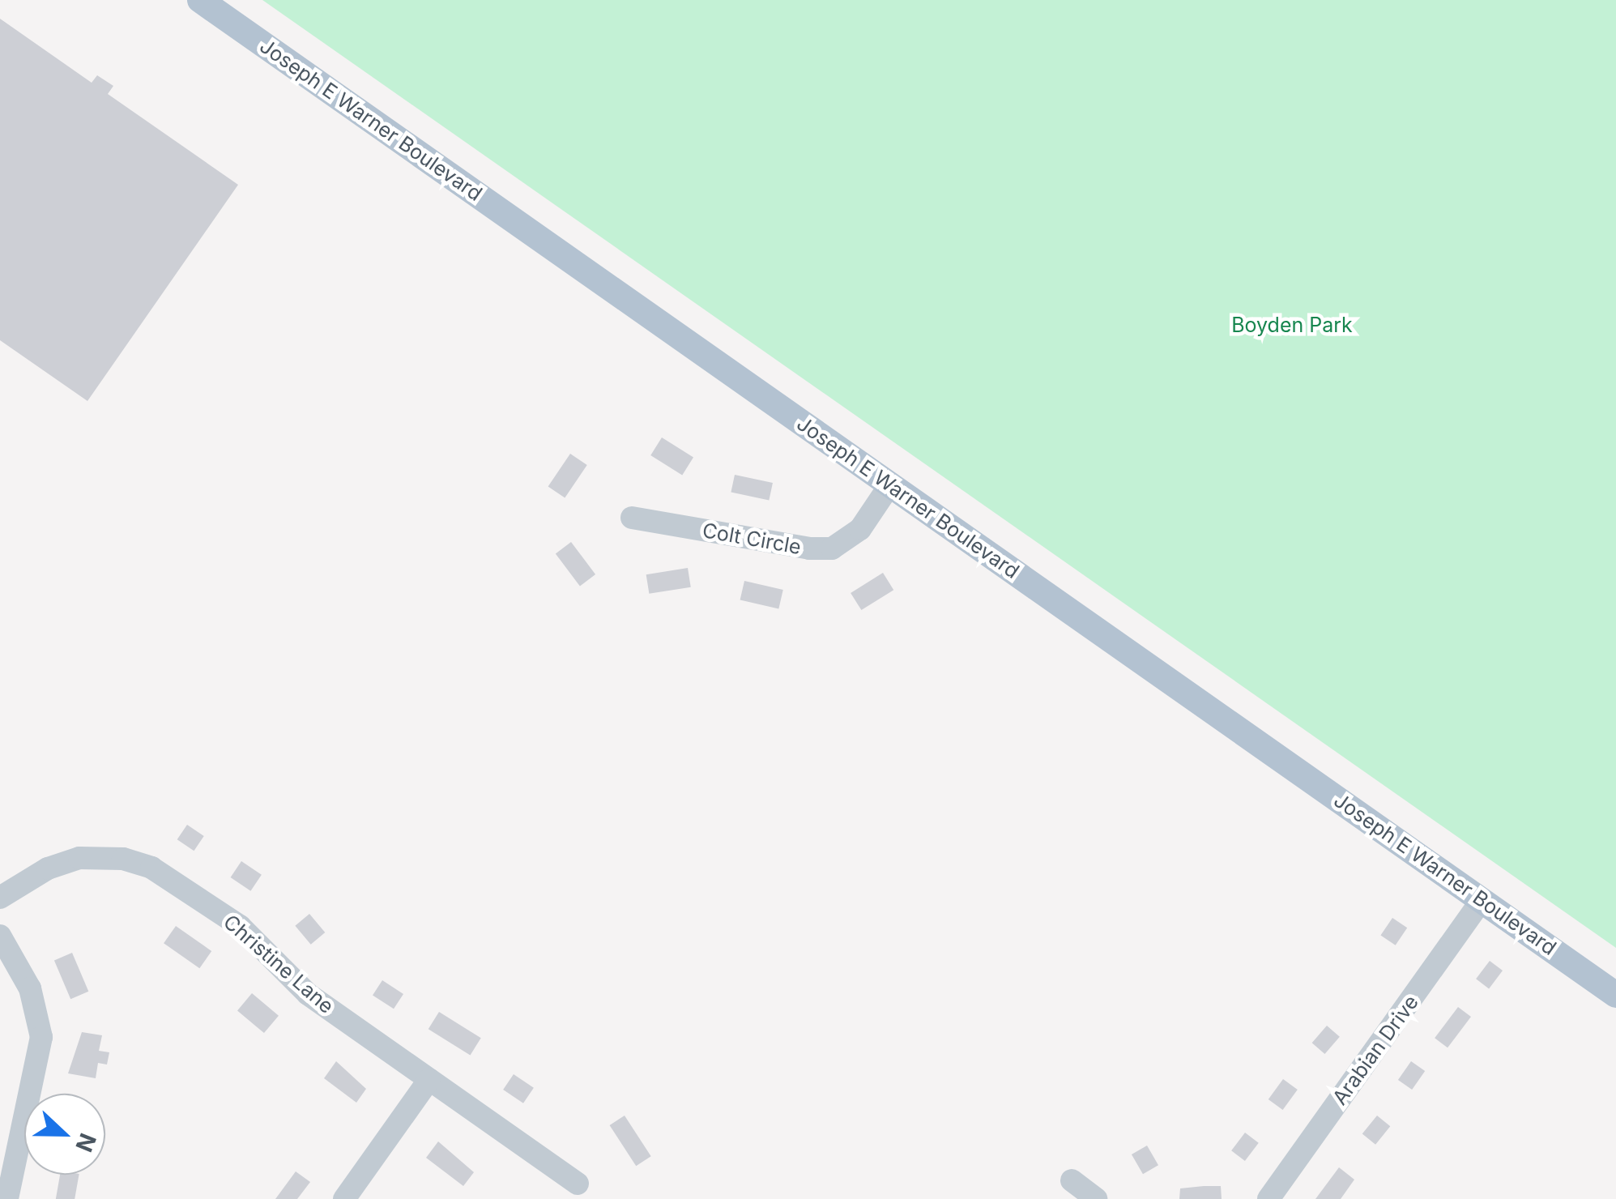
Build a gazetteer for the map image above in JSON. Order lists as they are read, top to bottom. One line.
{"streets":{"main road":["Joseph E Warner Boulevard"],"street":["Colt Circle","Christine Lane","Arabian Drive"]},"crossings":[["Joseph E Warner Boulevard","Colt Circle"],["Joseph E Warner Boulevard","Arabian Drive"]],"parks":["Boyden Park"],"north":"right"}
